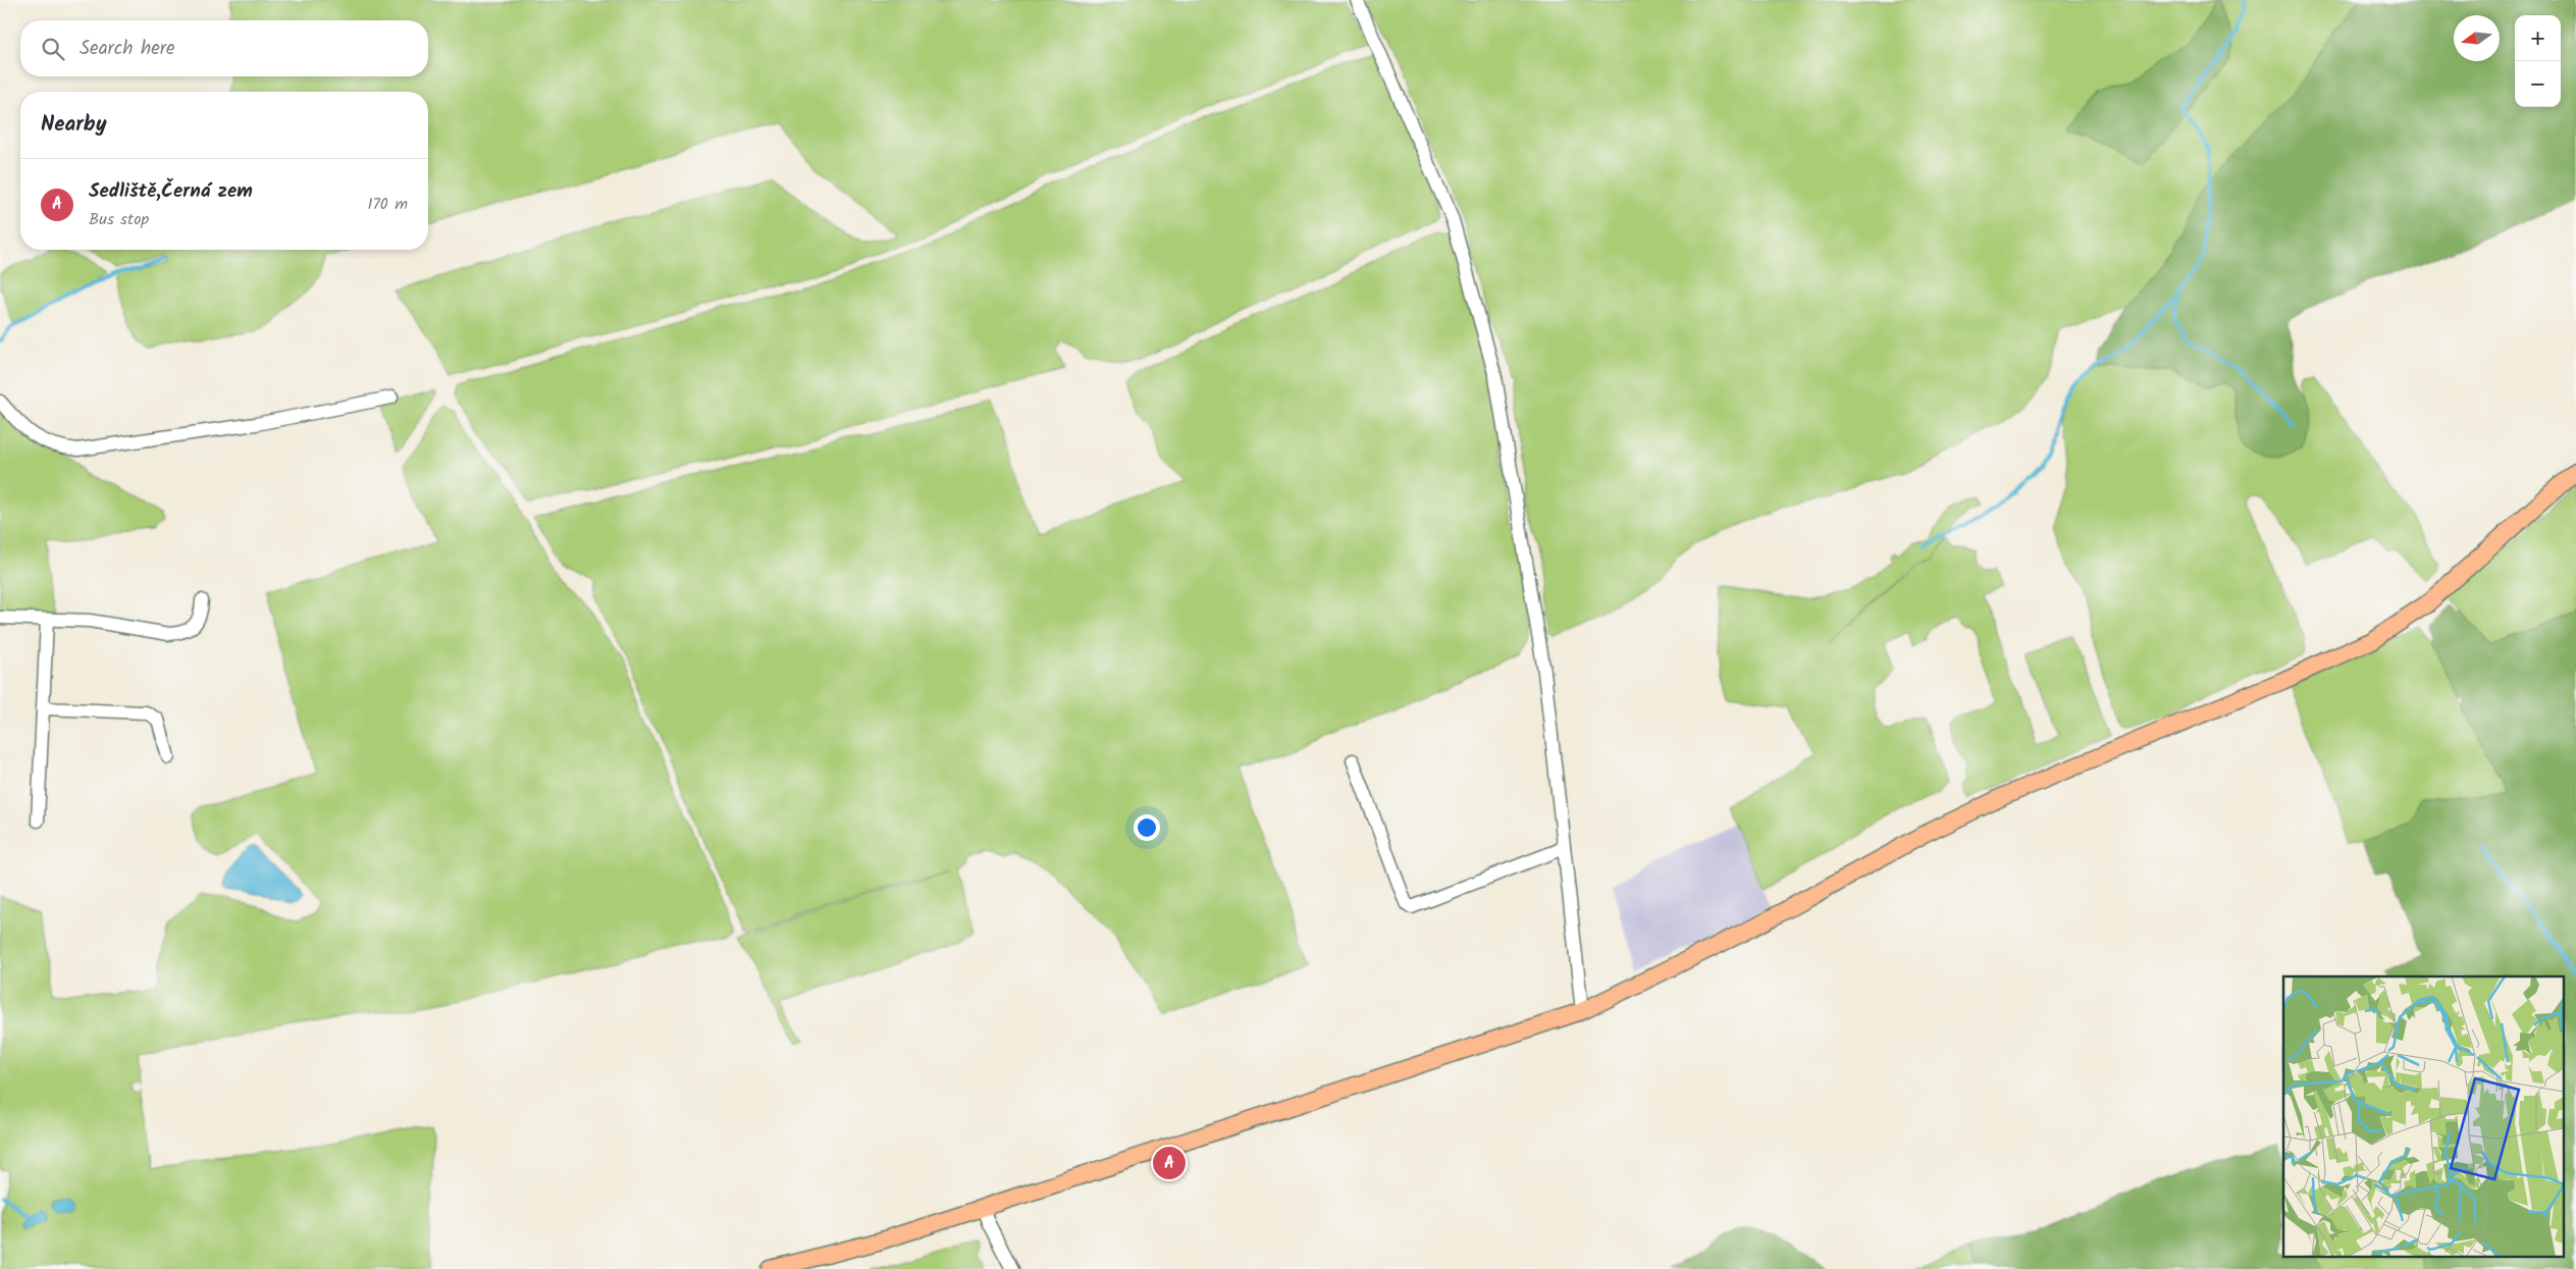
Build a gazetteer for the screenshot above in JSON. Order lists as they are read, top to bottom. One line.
{"north":"left","page":{"map_buttons":["+","−"],"search":"Search here","heading":"Nearby","list":[{"mark":"A","name":"Sedliště,Černá zem","note":"Bus stop","value":"170 m"}],"pins":"A"}}
